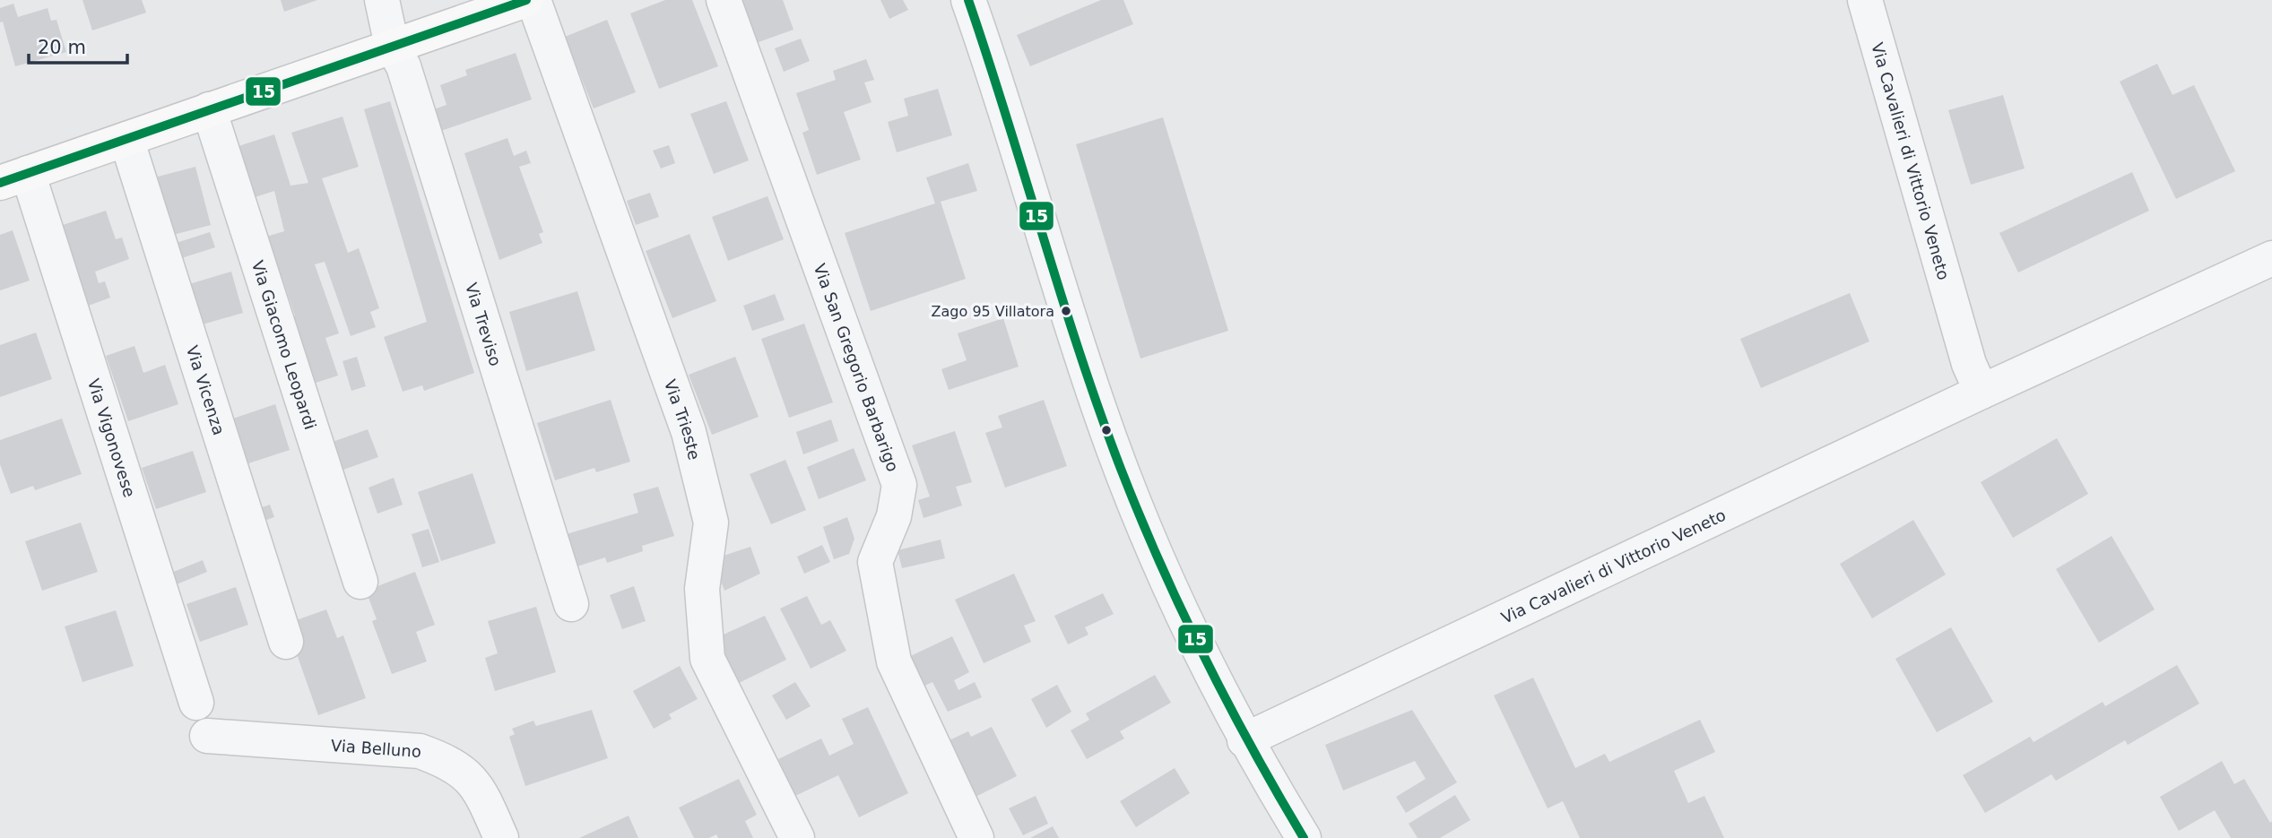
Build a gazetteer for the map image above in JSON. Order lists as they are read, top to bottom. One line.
{"streets":{"main road":["Via Vigonovese"],"street":["Via Cavalieri di Vittorio Veneto","Via Treviso","Via Giacomo Leopardi","Via San Gregorio Barbarigo","Via Vicenza","Via Trieste","Via Belluno"]},"crossings":[["Via Treviso","Via Vigonovese"],["Via Giacomo Leopardi","Via Vigonovese"],["Via Vicenza","Via Vigonovese"]],"places":["Zago 95 Villatora"],"lines":["transit line 15"],"scale_bar":"20 m"}
